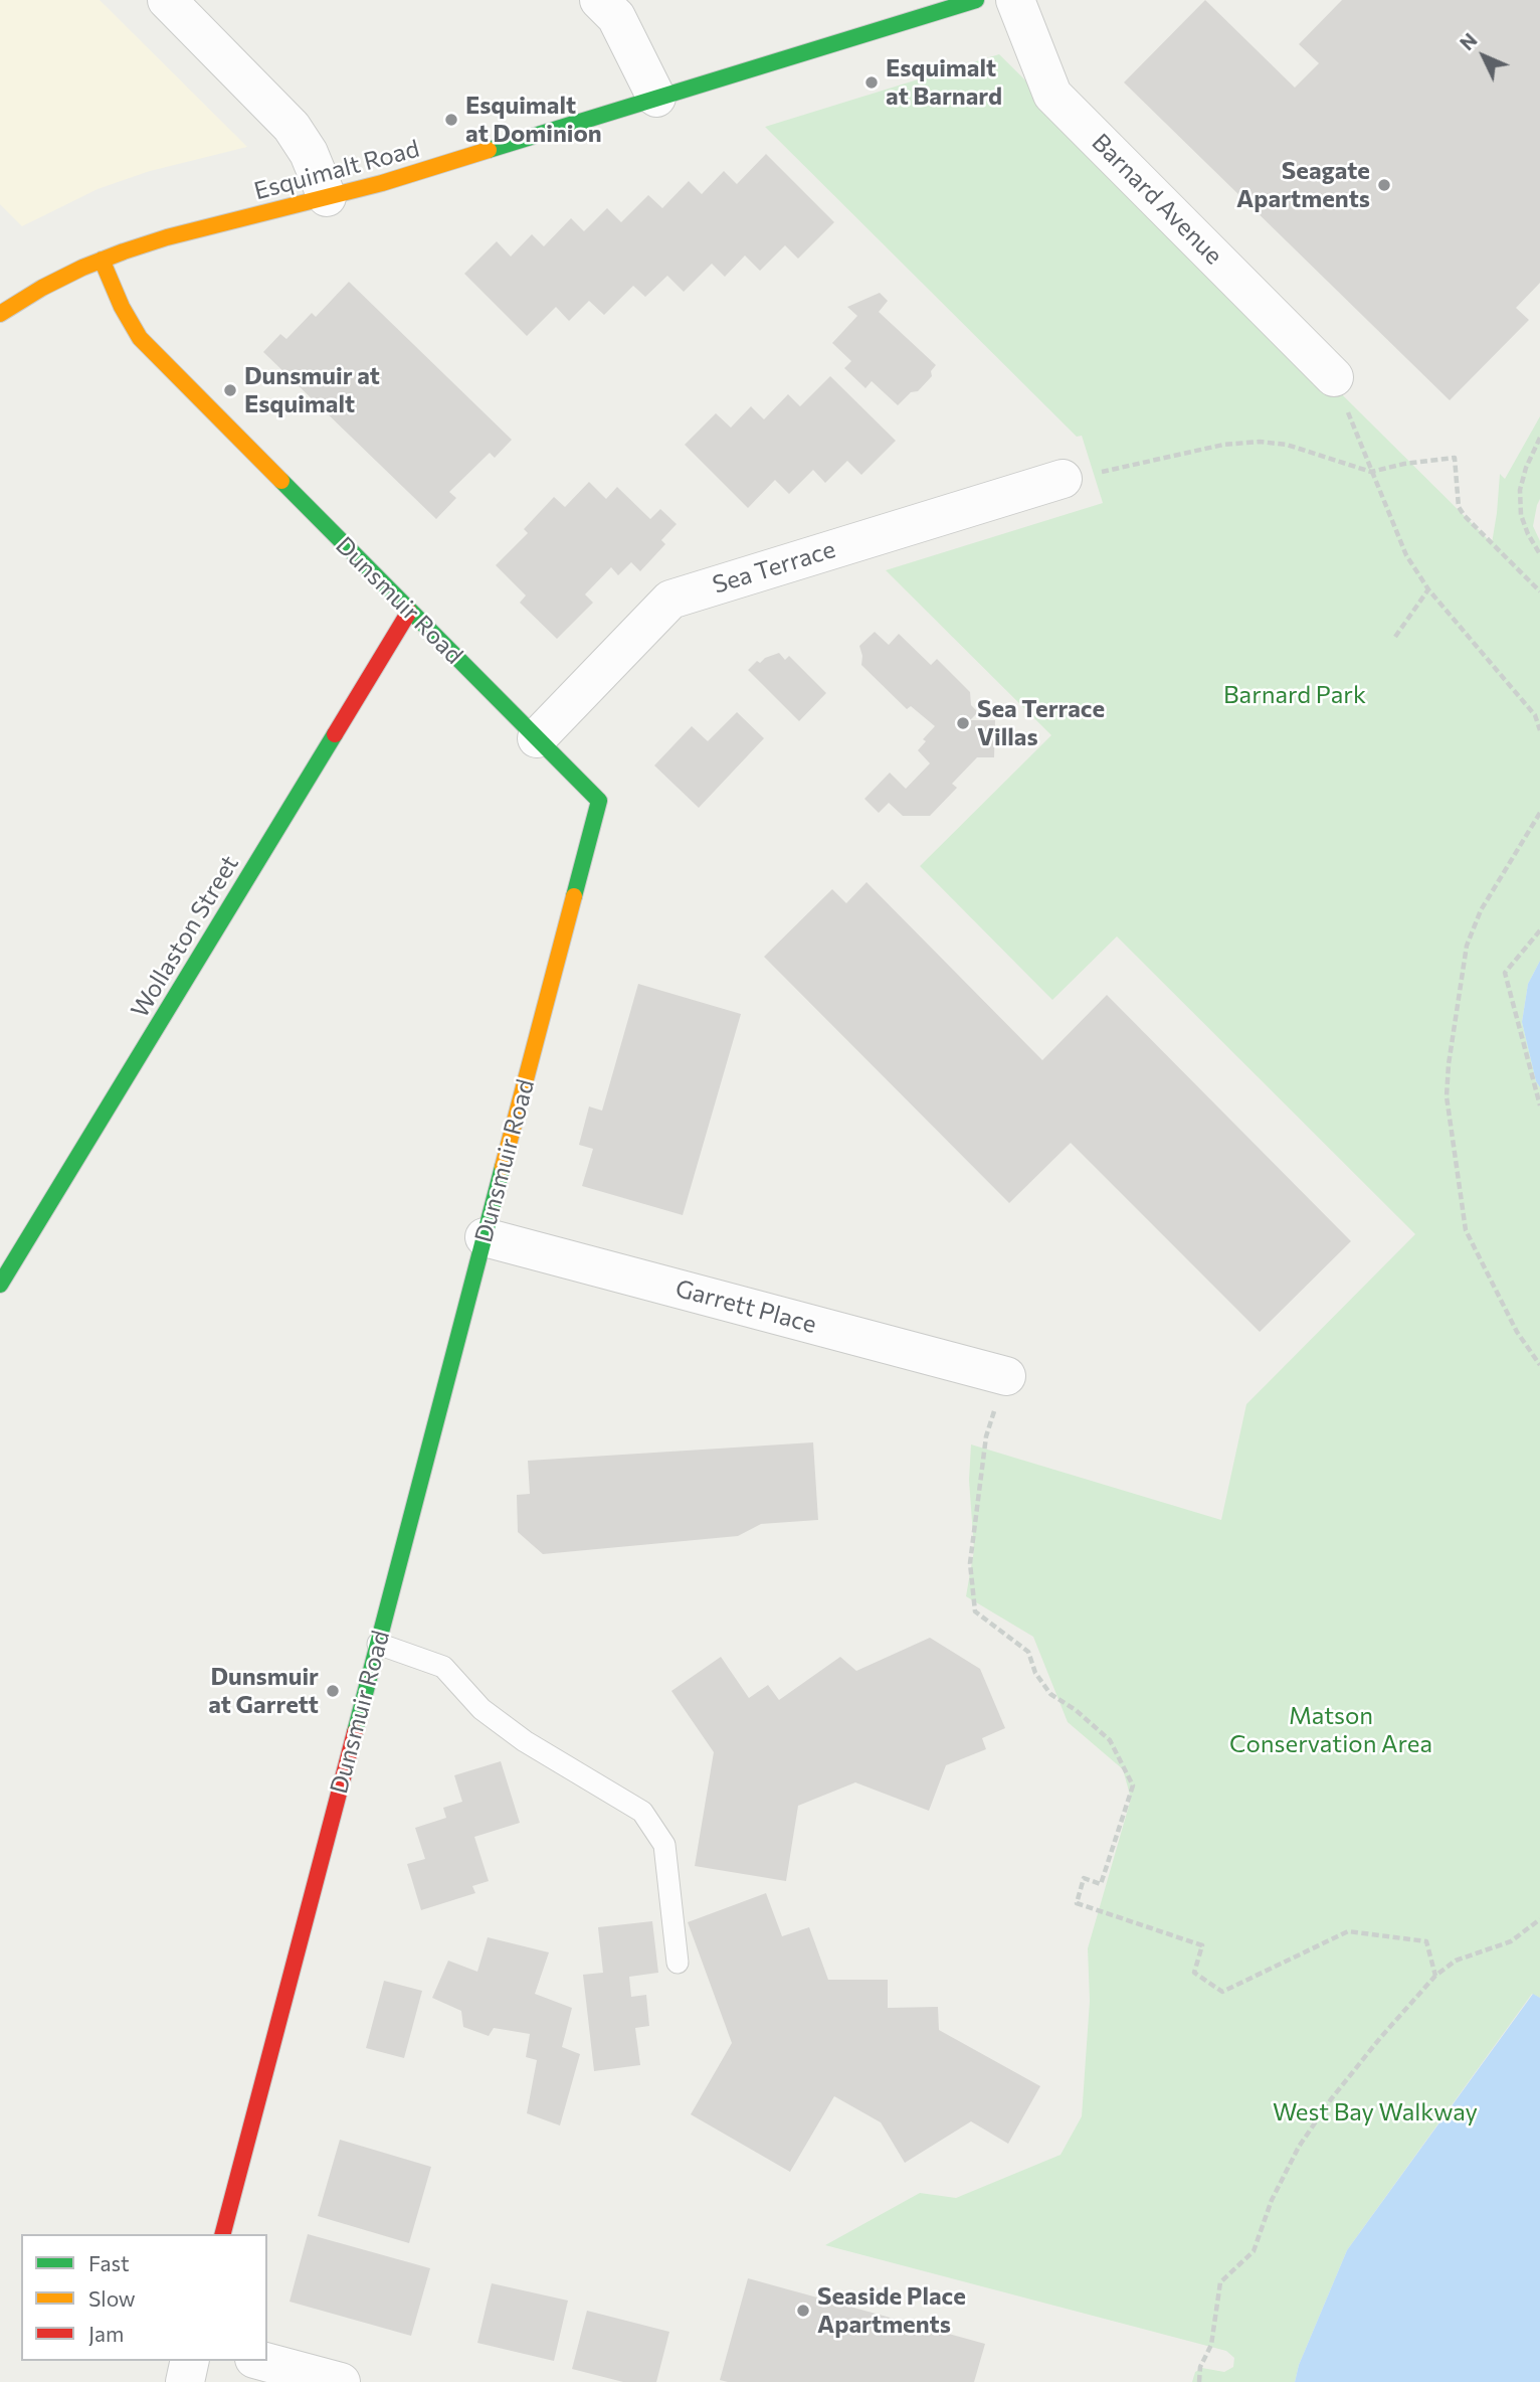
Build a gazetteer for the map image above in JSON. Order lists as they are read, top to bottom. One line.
{"streets":{"street":["Esquimalt Road","Barnard Avenue","Sea Terrace","Dunsmuir Road","Wollaston Street","Garrett Place"]},"crossings":[["Esquimalt Road","Dunsmuir Road"],["Sea Terrace","Dunsmuir Road"],["Dunsmuir Road","Wollaston Street"],["Dunsmuir Road","Garrett Place"]],"parks":["Barnard Park","Matson Conservation Area","West Bay Walkway"],"places":["Esquimalt at Barnard","Esquimalt at Dominion","Seagate Apartments","Dunsmuir at Esquimalt","Sea Terrace Villas","Dunsmuir at Garrett","Seaside Place Apartments"],"legend":["Fast","Slow","Jam"],"north":"top left"}
